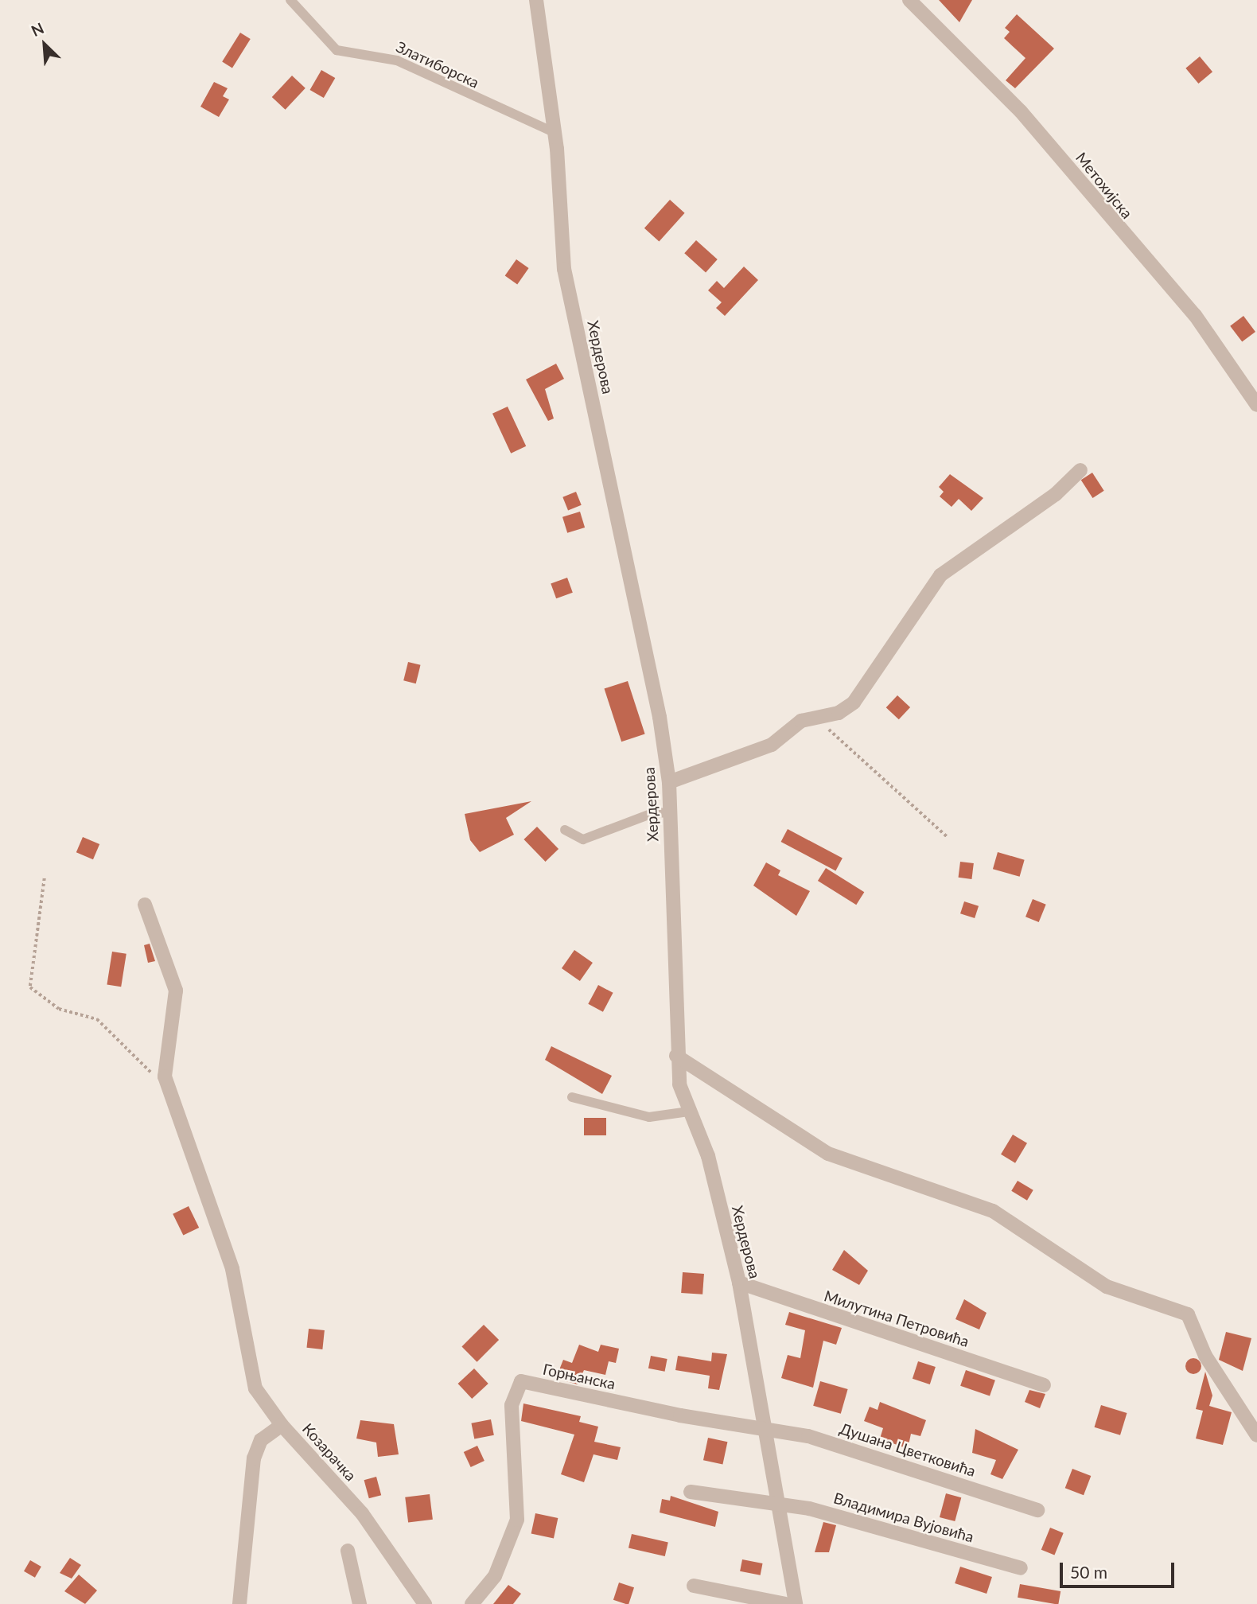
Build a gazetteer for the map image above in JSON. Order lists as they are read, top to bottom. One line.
{"streets":{"street":["Метохијска","Хердерова","Милутина Петровића","Горњанска","Душана Цветковића","Козарачка","Владимира Вујовића"],"lane":["Златиборска"]},"crossings":[["Златиборска","Хердерова"],["Хердерова","Милутина Петровића"],["Хердерова","Горњанска"],["Хердерова","Душана Цветковића"],["Хердерова","Владимира Вујовића"],["Горњанска","Душана Цветковића"]],"scale_bar":"50 m","north":"top left"}
